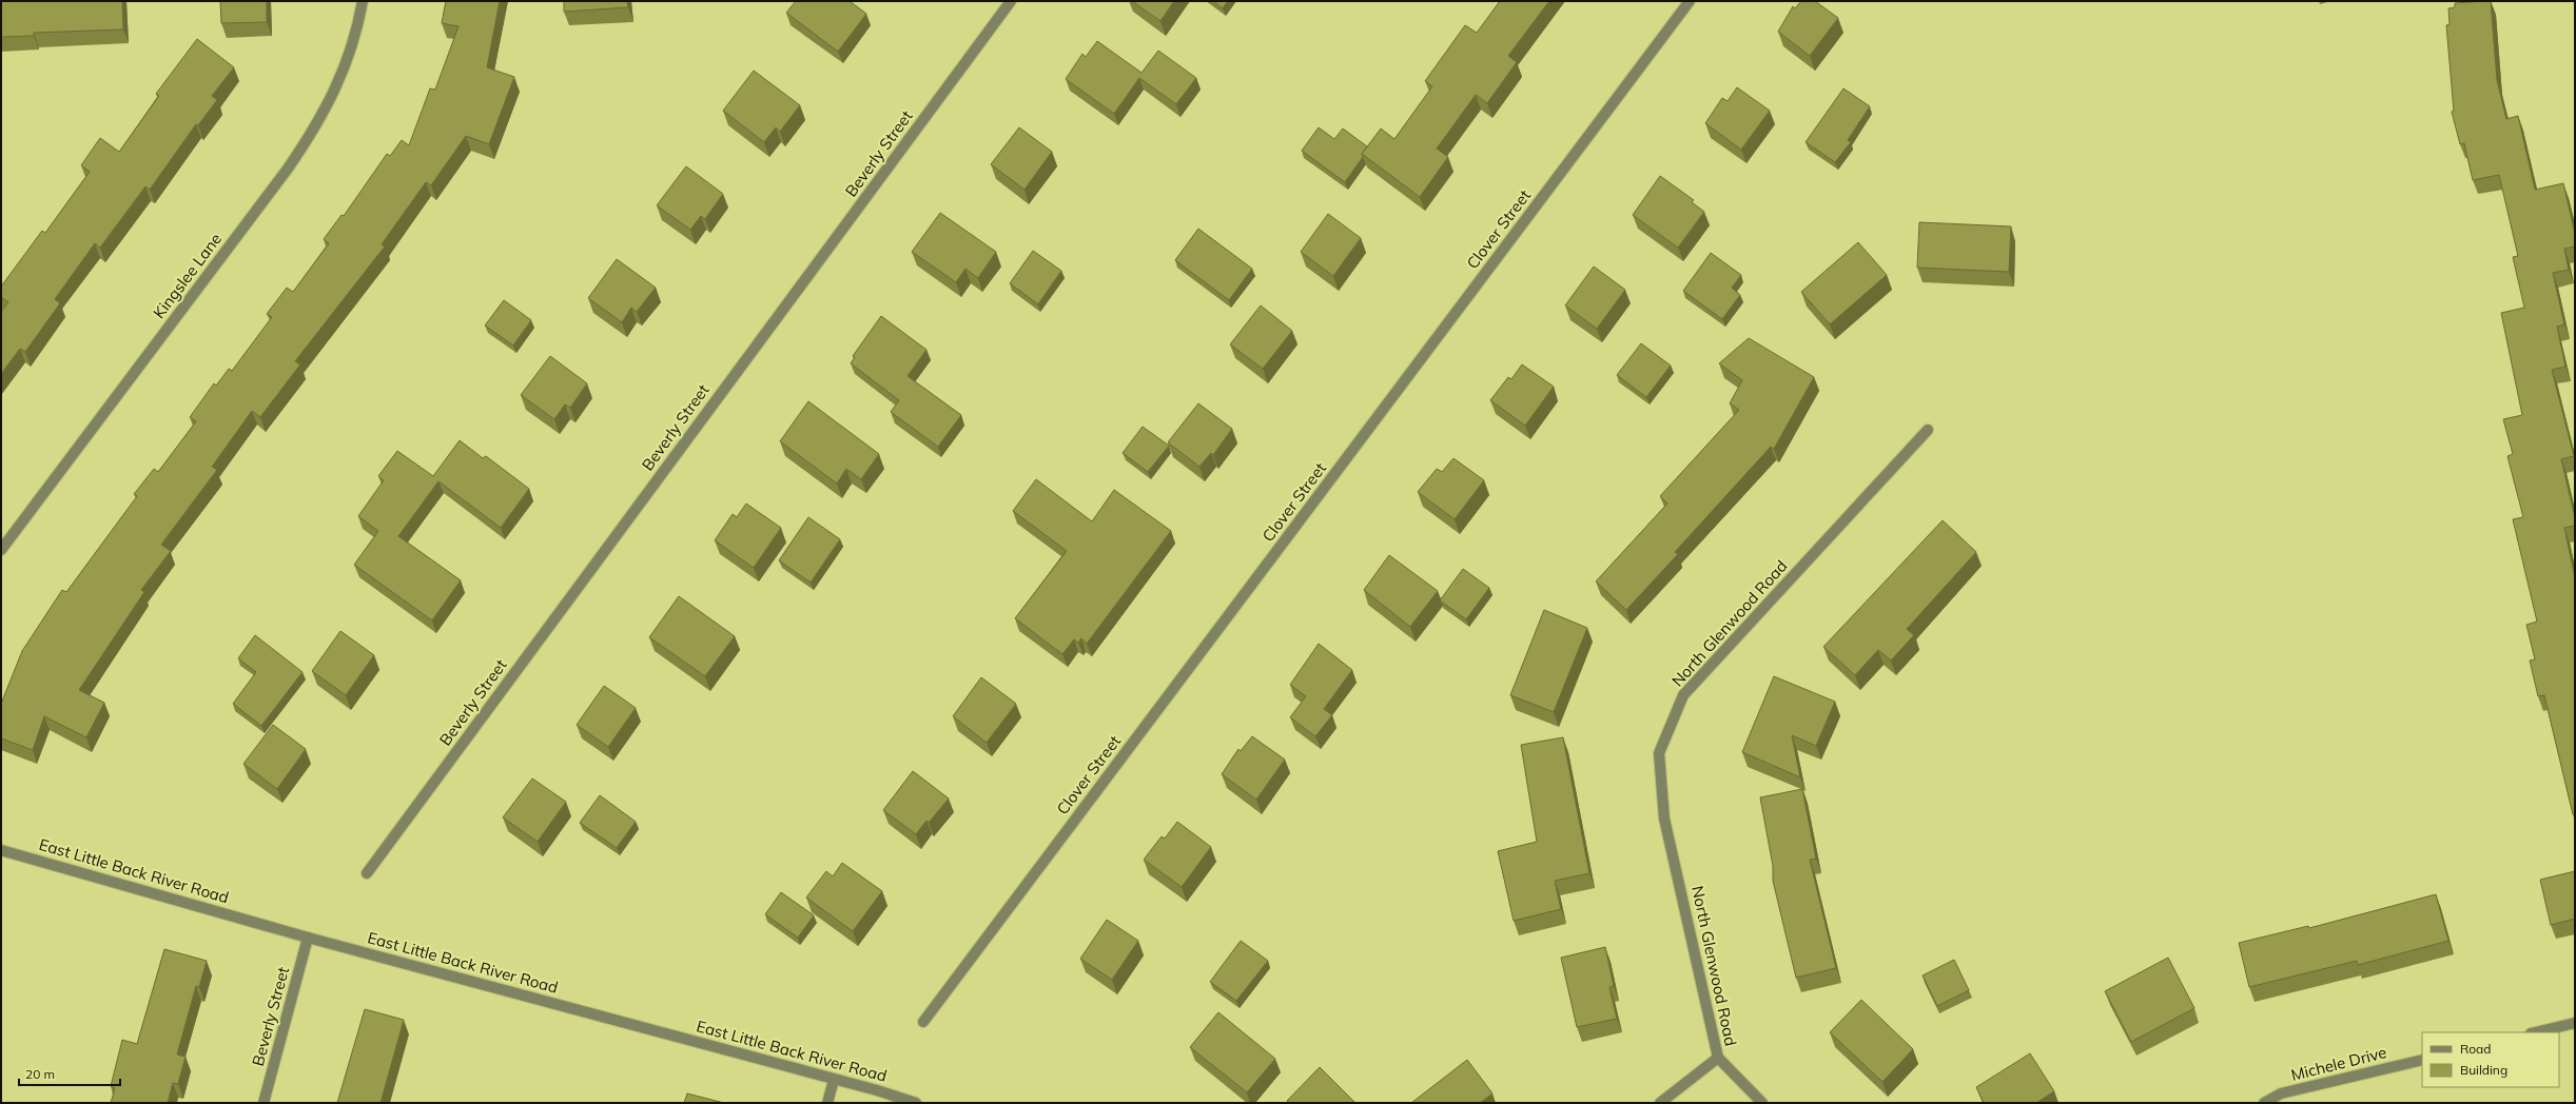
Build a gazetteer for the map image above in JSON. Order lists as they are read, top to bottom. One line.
{"streets":{"street":["Beverly Street","Clover Street","Kingslee Lane","North Glenwood Road","East Little Back River Road","Michele Drive"]},"crossings":[["Beverly Street","East Little Back River Road"]],"legend":["Road","Building"],"scale_bar":"20 m"}
